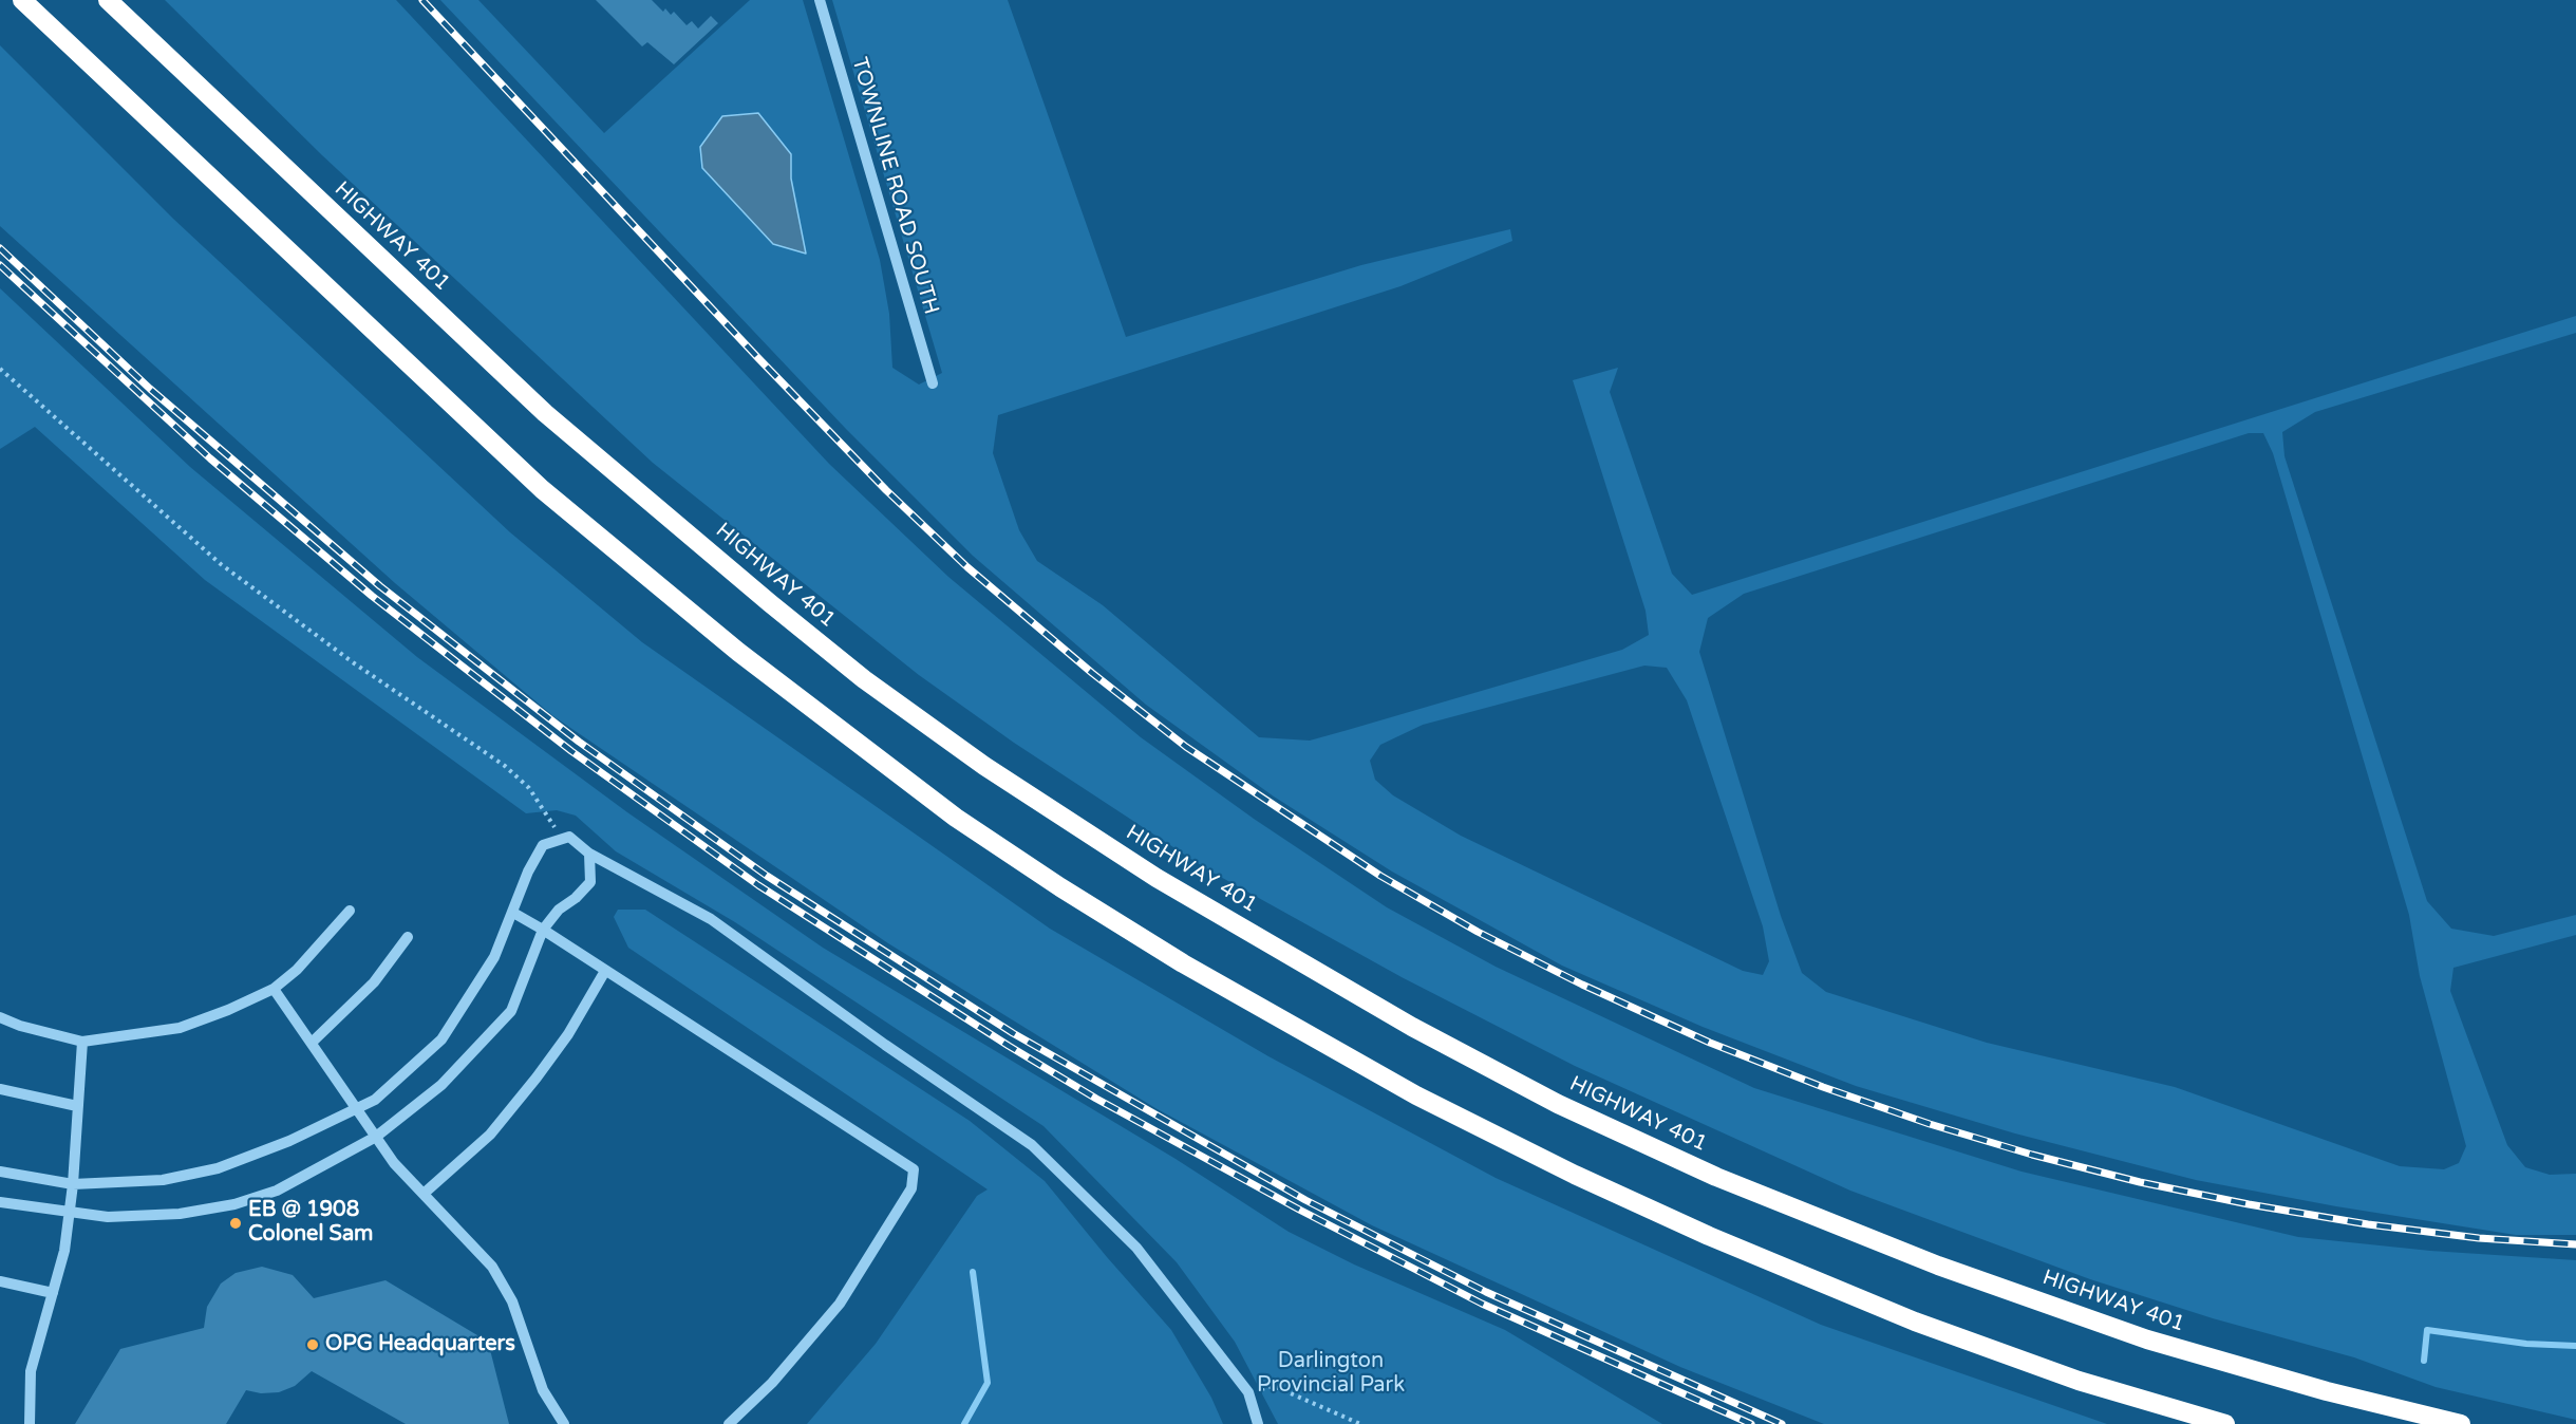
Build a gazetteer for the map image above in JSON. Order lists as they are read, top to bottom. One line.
{"streets":{"highway":["HIGHWAY 401"],"street":["TOWNLINE ROAD SOUTH"]},"parks":["Darlington Provincial Park"],"places":["EB @ 1908 Colonel Sam","OPG Headquarters"]}
